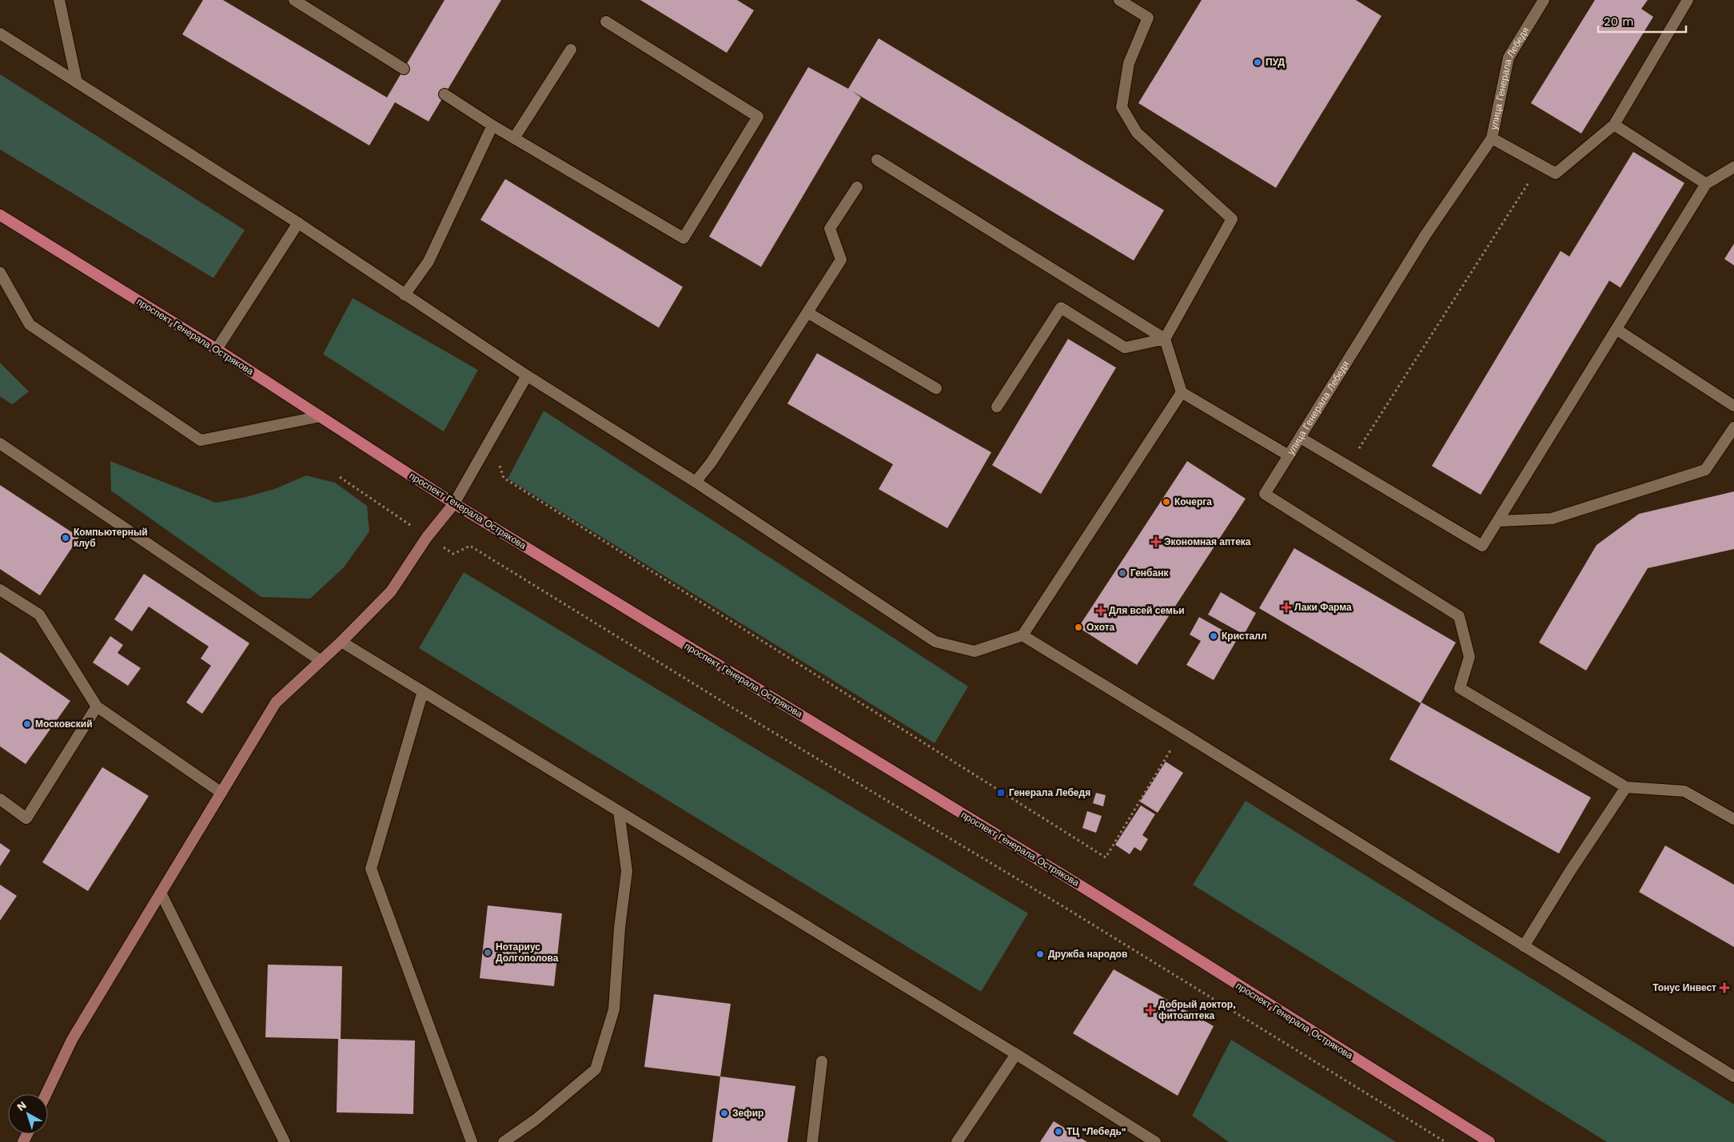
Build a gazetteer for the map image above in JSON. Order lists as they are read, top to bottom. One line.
{"streets":{"main road":["проспект Генерала Острякова"],"street":["улица Генерала Лебедя"]},"places":{"other":["ПУД","Кочерга","Компьютерный клуб","Генбанк","Охота","Кристалл","Московский","Нотариус Долгополова","Дружба народов","Зефир","ТЦ \"Лебедь\""],"health":["Экономная аптека","Лаки Фарма","Для всей семьи","Тонус Инвест","Добрый доктор, фитоаптека"],"transit":["Генерала Лебедя"]},"scale_bar":"20 m","north":"top left"}
